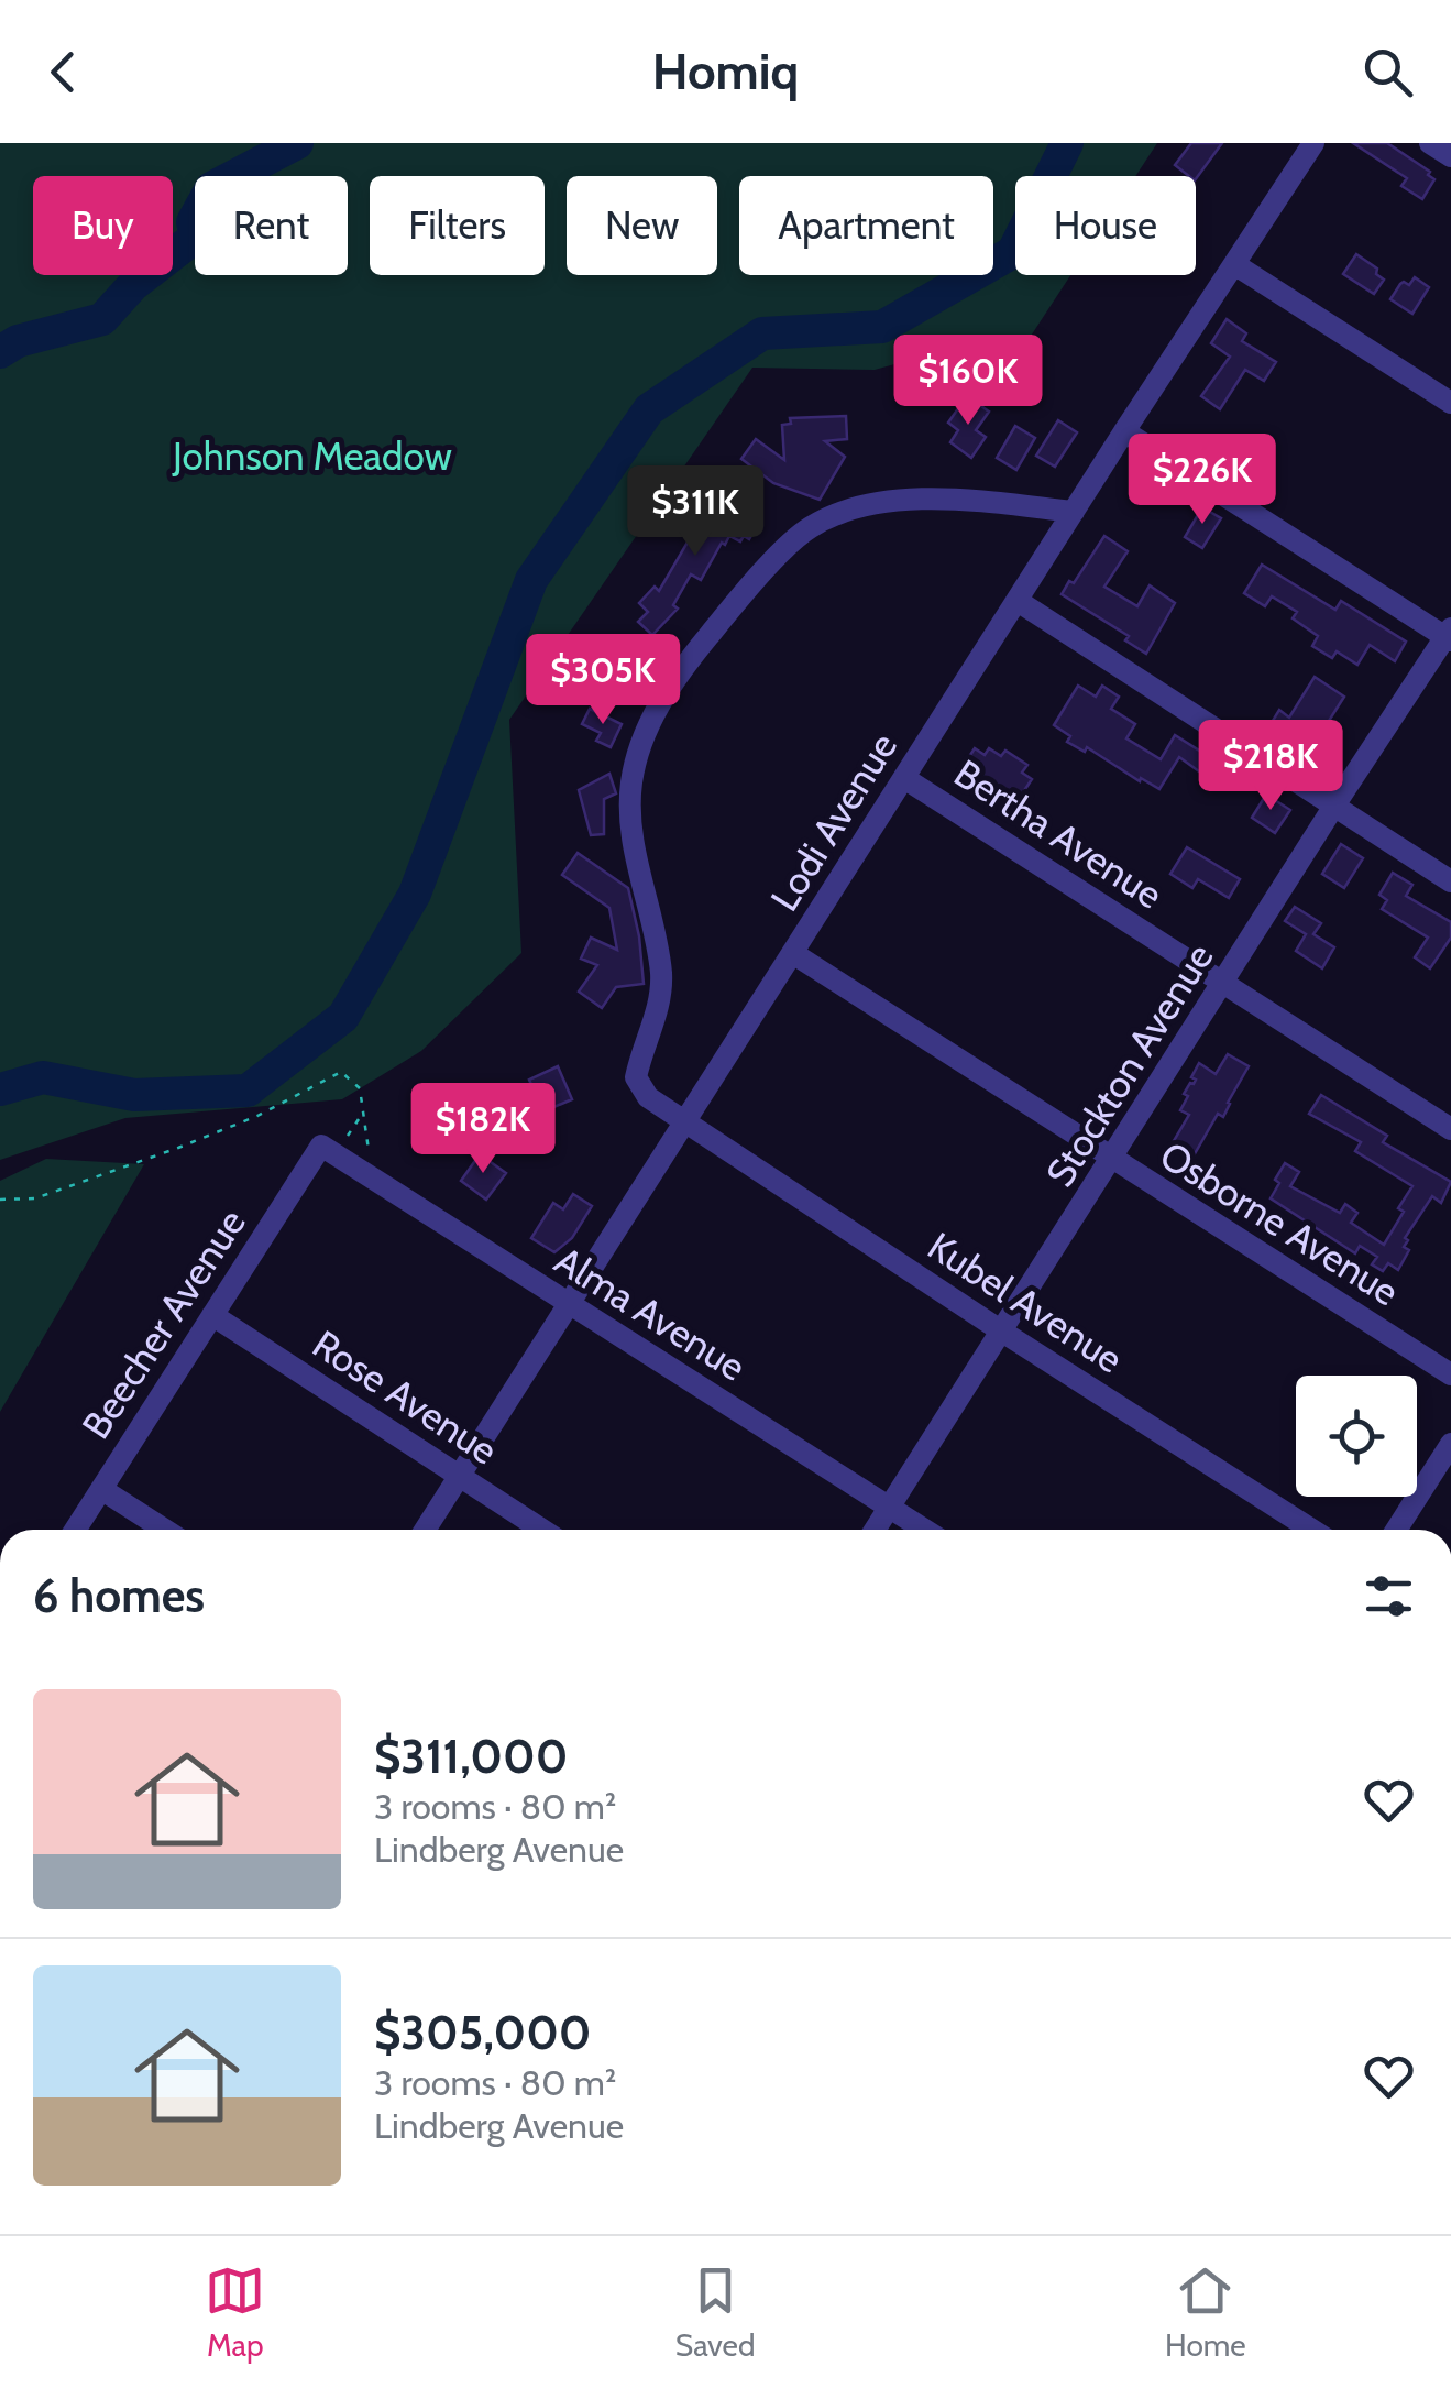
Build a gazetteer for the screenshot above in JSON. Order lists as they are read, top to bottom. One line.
{"streets":{"street":["Lodi Avenue","Bertha Avenue","Stockton Avenue","Osborne Avenue","Kubel Avenue","Alma Avenue","Beecher Avenue","Rose Avenue"]},"crossings":[["Lodi Avenue","Bertha Avenue"],["Lodi Avenue","Osborne Avenue"],["Lodi Avenue","Kubel Avenue"],["Lodi Avenue","Alma Avenue"],["Lodi Avenue","Rose Avenue"],["Bertha Avenue","Stockton Avenue"],["Stockton Avenue","Osborne Avenue"],["Stockton Avenue","Kubel Avenue"],["Stockton Avenue","Alma Avenue"],["Alma Avenue","Beecher Avenue"],["Beecher Avenue","Rose Avenue"]],"parks":["Johnson Meadow"],"page":{"header":"Homiq","chip":["Buy","Rent","Filters","New","Apartment","House"],"price":["$160K","$226K","$311K","$305K","$218K","$182K"],"heading":"6 homes","list":[{"name":"$311,000","note":"3 rooms · 80 m² · Lindberg Avenue"},{"name":"$305,000","note":"3 rooms · 80 m² · Lindberg Avenue"}],"tabs":["Map","Saved","Home"]}}
